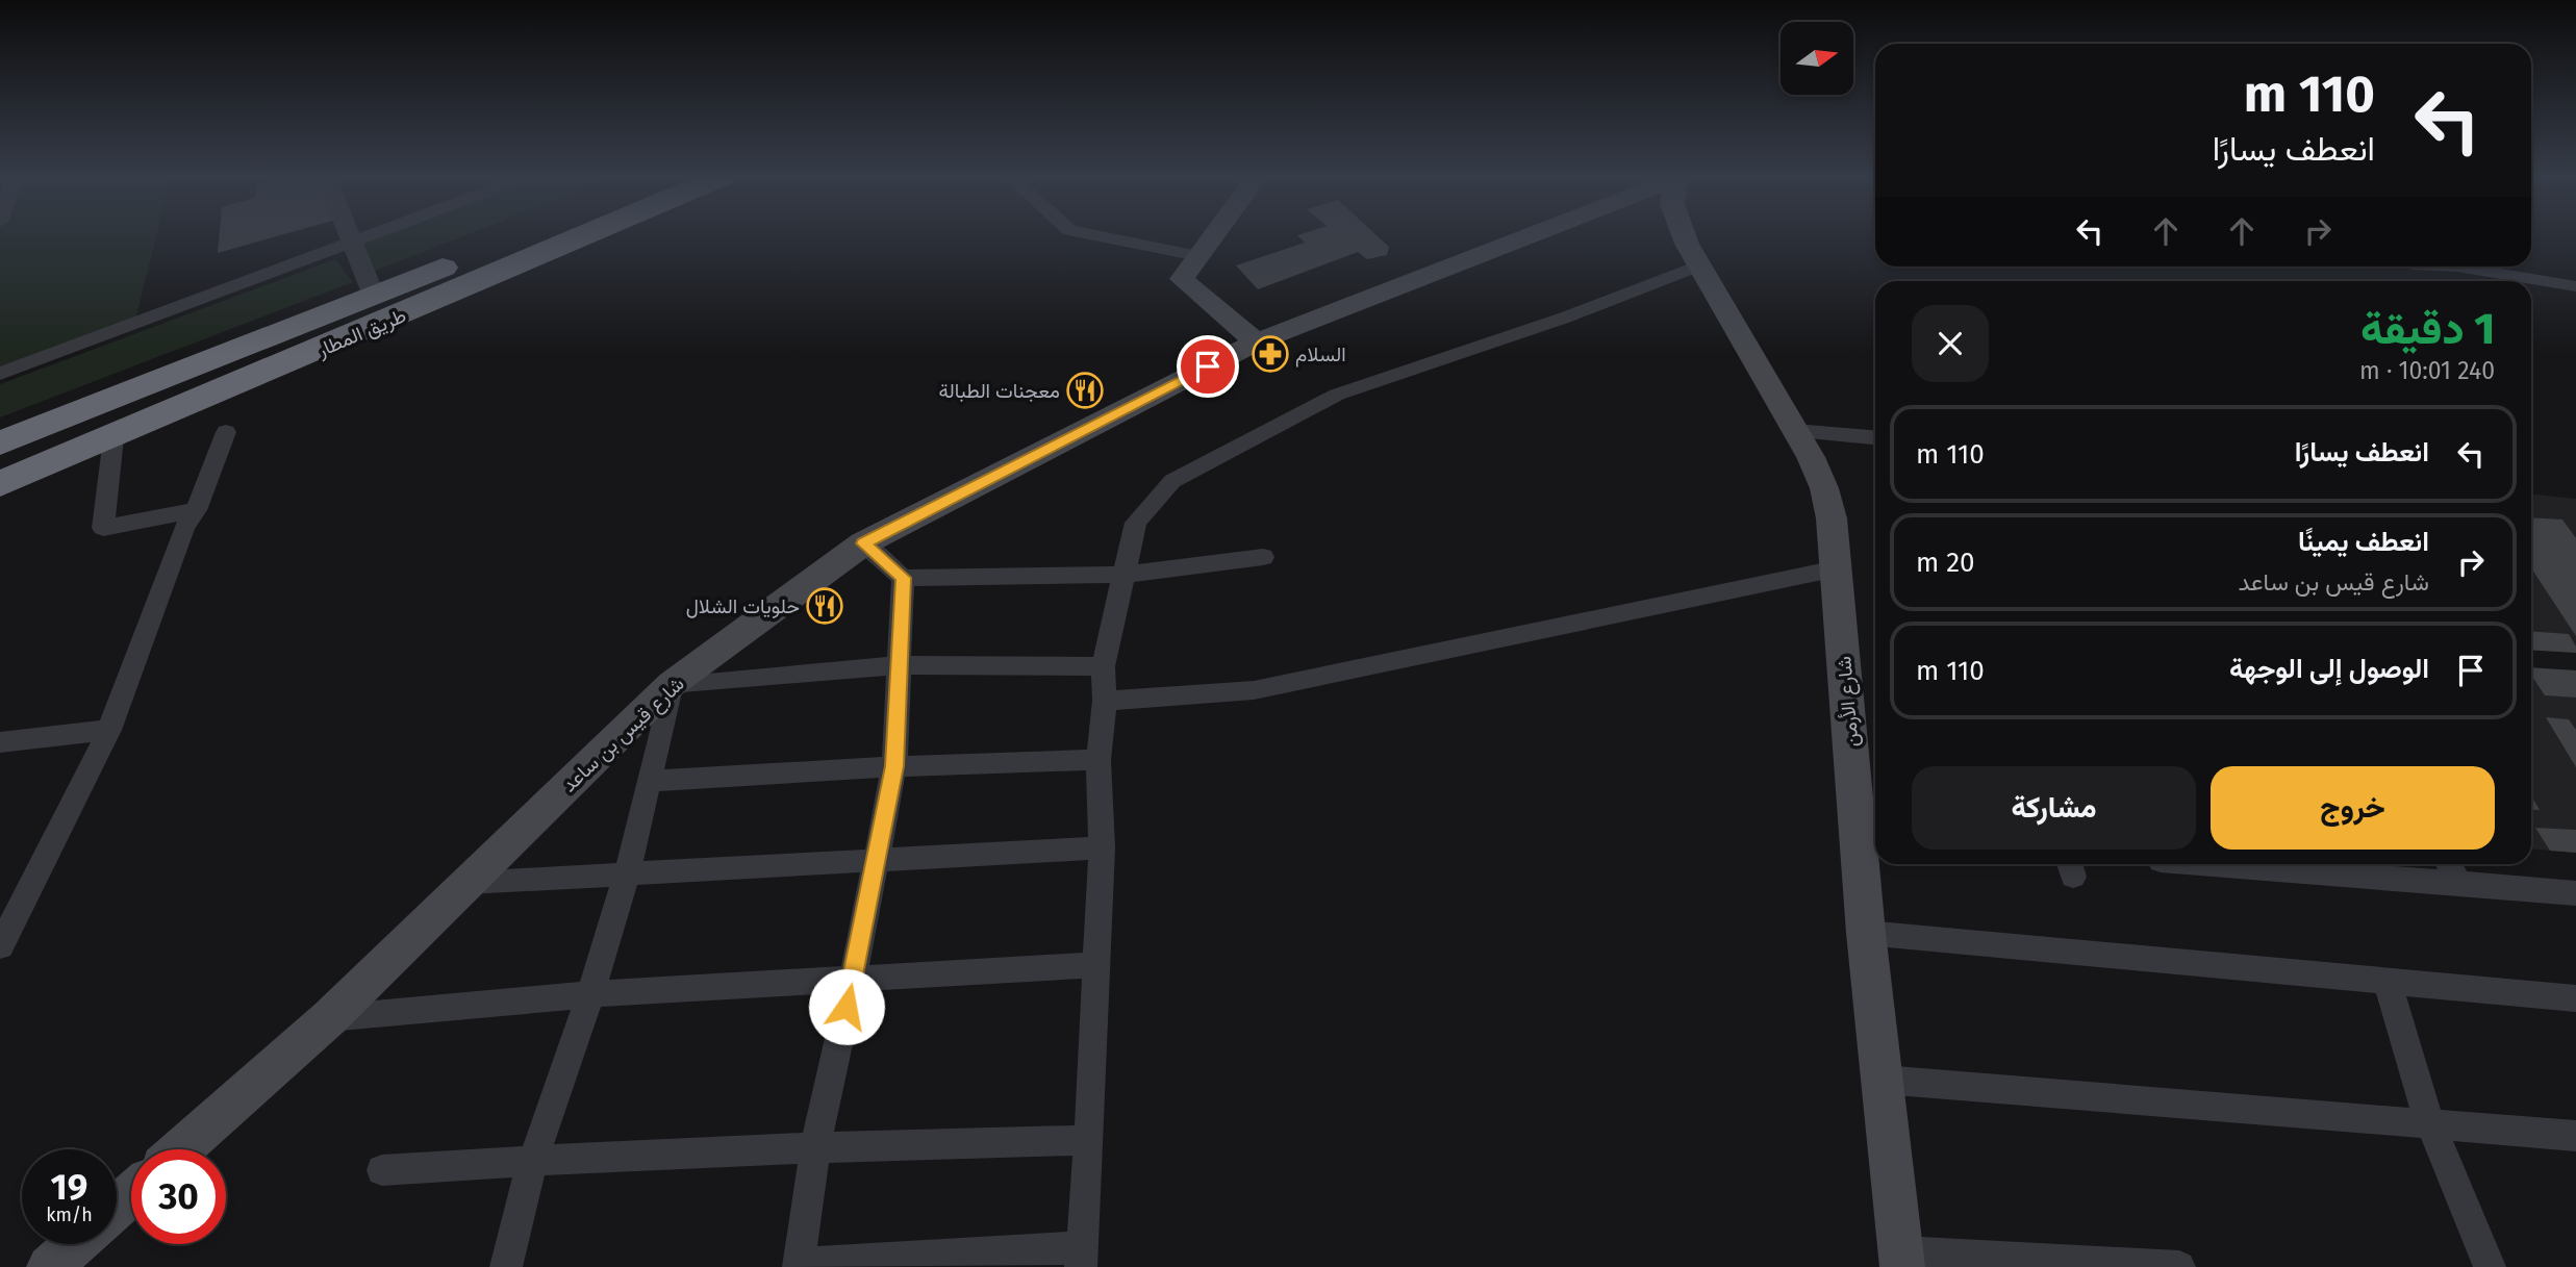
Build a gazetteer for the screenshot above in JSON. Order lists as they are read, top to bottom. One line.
{"streets":{"highway":["طريق المطار"],"main road":["شارع الأرمن","شارع قيس بن ساعد"]},"places":{"pharmacy":["السلام"],"restaurant":["معجنات الطبالة","حلويات الشلال"]},"north":"right","page":{"turn":["110 m","انعطف يسارًا"],"heading":["1 دقيقة","240 m · 10:01"],"list":[{"name":"انعطف يسارًا","value":"110 m"},{"name":"انعطف يمينًا","note":"شارع قيس بن ساعد","value":"20 m"},{"name":"الوصول إلى الوجهة","value":"110 m"}],"buttons":["خروج","مشاركة"],"speed":"19 km/h","limit":"30"}}
